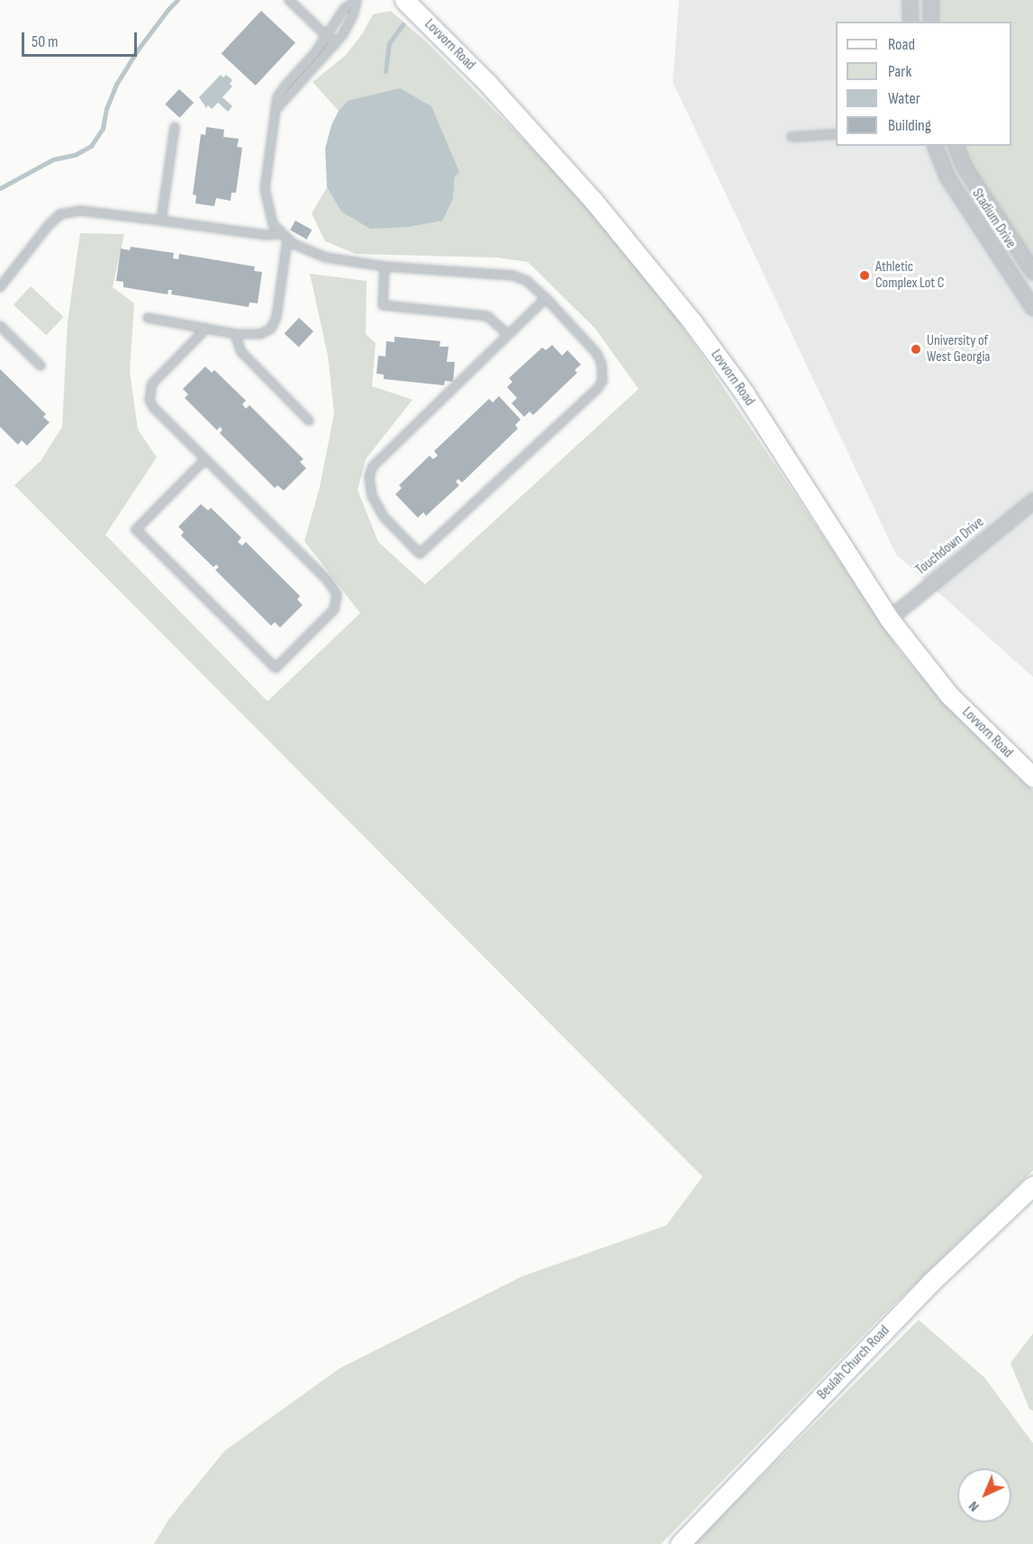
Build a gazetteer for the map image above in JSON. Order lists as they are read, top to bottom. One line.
{"streets":{"street":["Lovvorn Road","Stadium Drive","Touchdown Drive","Beulah Church Road"]},"crossings":[["Lovvorn Road","Touchdown Drive"]],"places":["Athletic Complex Lot C","University of West Georgia"],"legend":["Road","Park","Water","Building"],"scale_bar":"50 m","north":"bottom left"}
